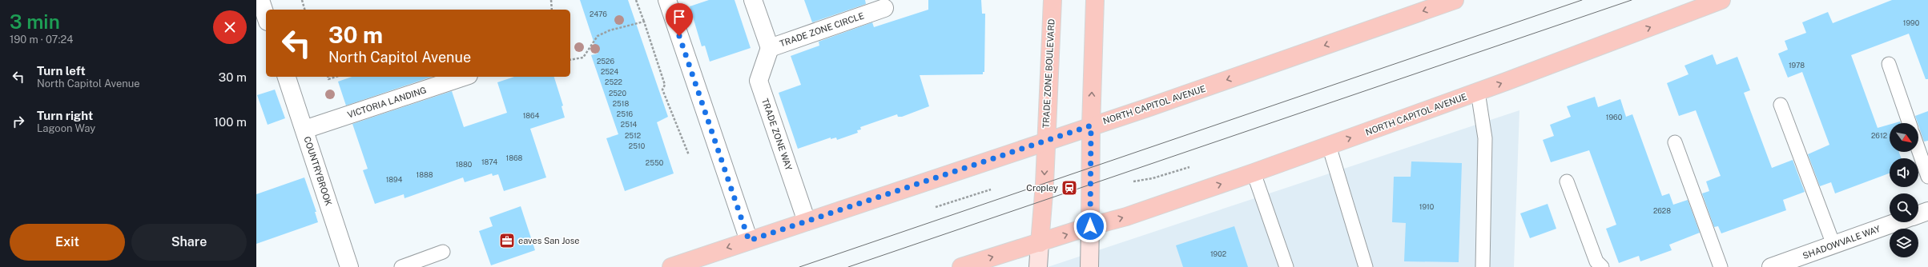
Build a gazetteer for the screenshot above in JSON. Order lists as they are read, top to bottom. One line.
{"streets":{"main road":["TRADE ZONE BOULEVARD","NORTH CAPITOL AVENUE"],"street":["TRADE ZONE CIRCLE","VICTORIA LANDING","TRADE ZONE WAY","COUNTRYBROOK","SHADOWVALE WAY"]},"crossings":[["TRADE ZONE CIRCLE","TRADE ZONE WAY"],["TRADE ZONE BOULEVARD","NORTH CAPITOL AVENUE"],["VICTORIA LANDING","COUNTRYBROOK"],["NORTH CAPITOL AVENUE","TRADE ZONE WAY"]],"places":{"station":["Cropley"],"office":["eaves San Jose"]},"house_numbers":["2476","1990","2526","1978","2524","2522","2520","2518","2516","1864","1960","2514","2512","2612","2510","1868","1874","2550","1880","1888","1894","1910","2628","1902"],"north":"bottom right","page":{"heading":["3 min","190 m · 07:24"],"turn":["30 m","North Capitol Avenue"],"list":[{"name":"Turn left","note":"North Capitol Avenue","value":"30 m"},{"name":"Turn right","note":"Lagoon Way","value":"100 m"}],"buttons":["Exit","Share"]}}
